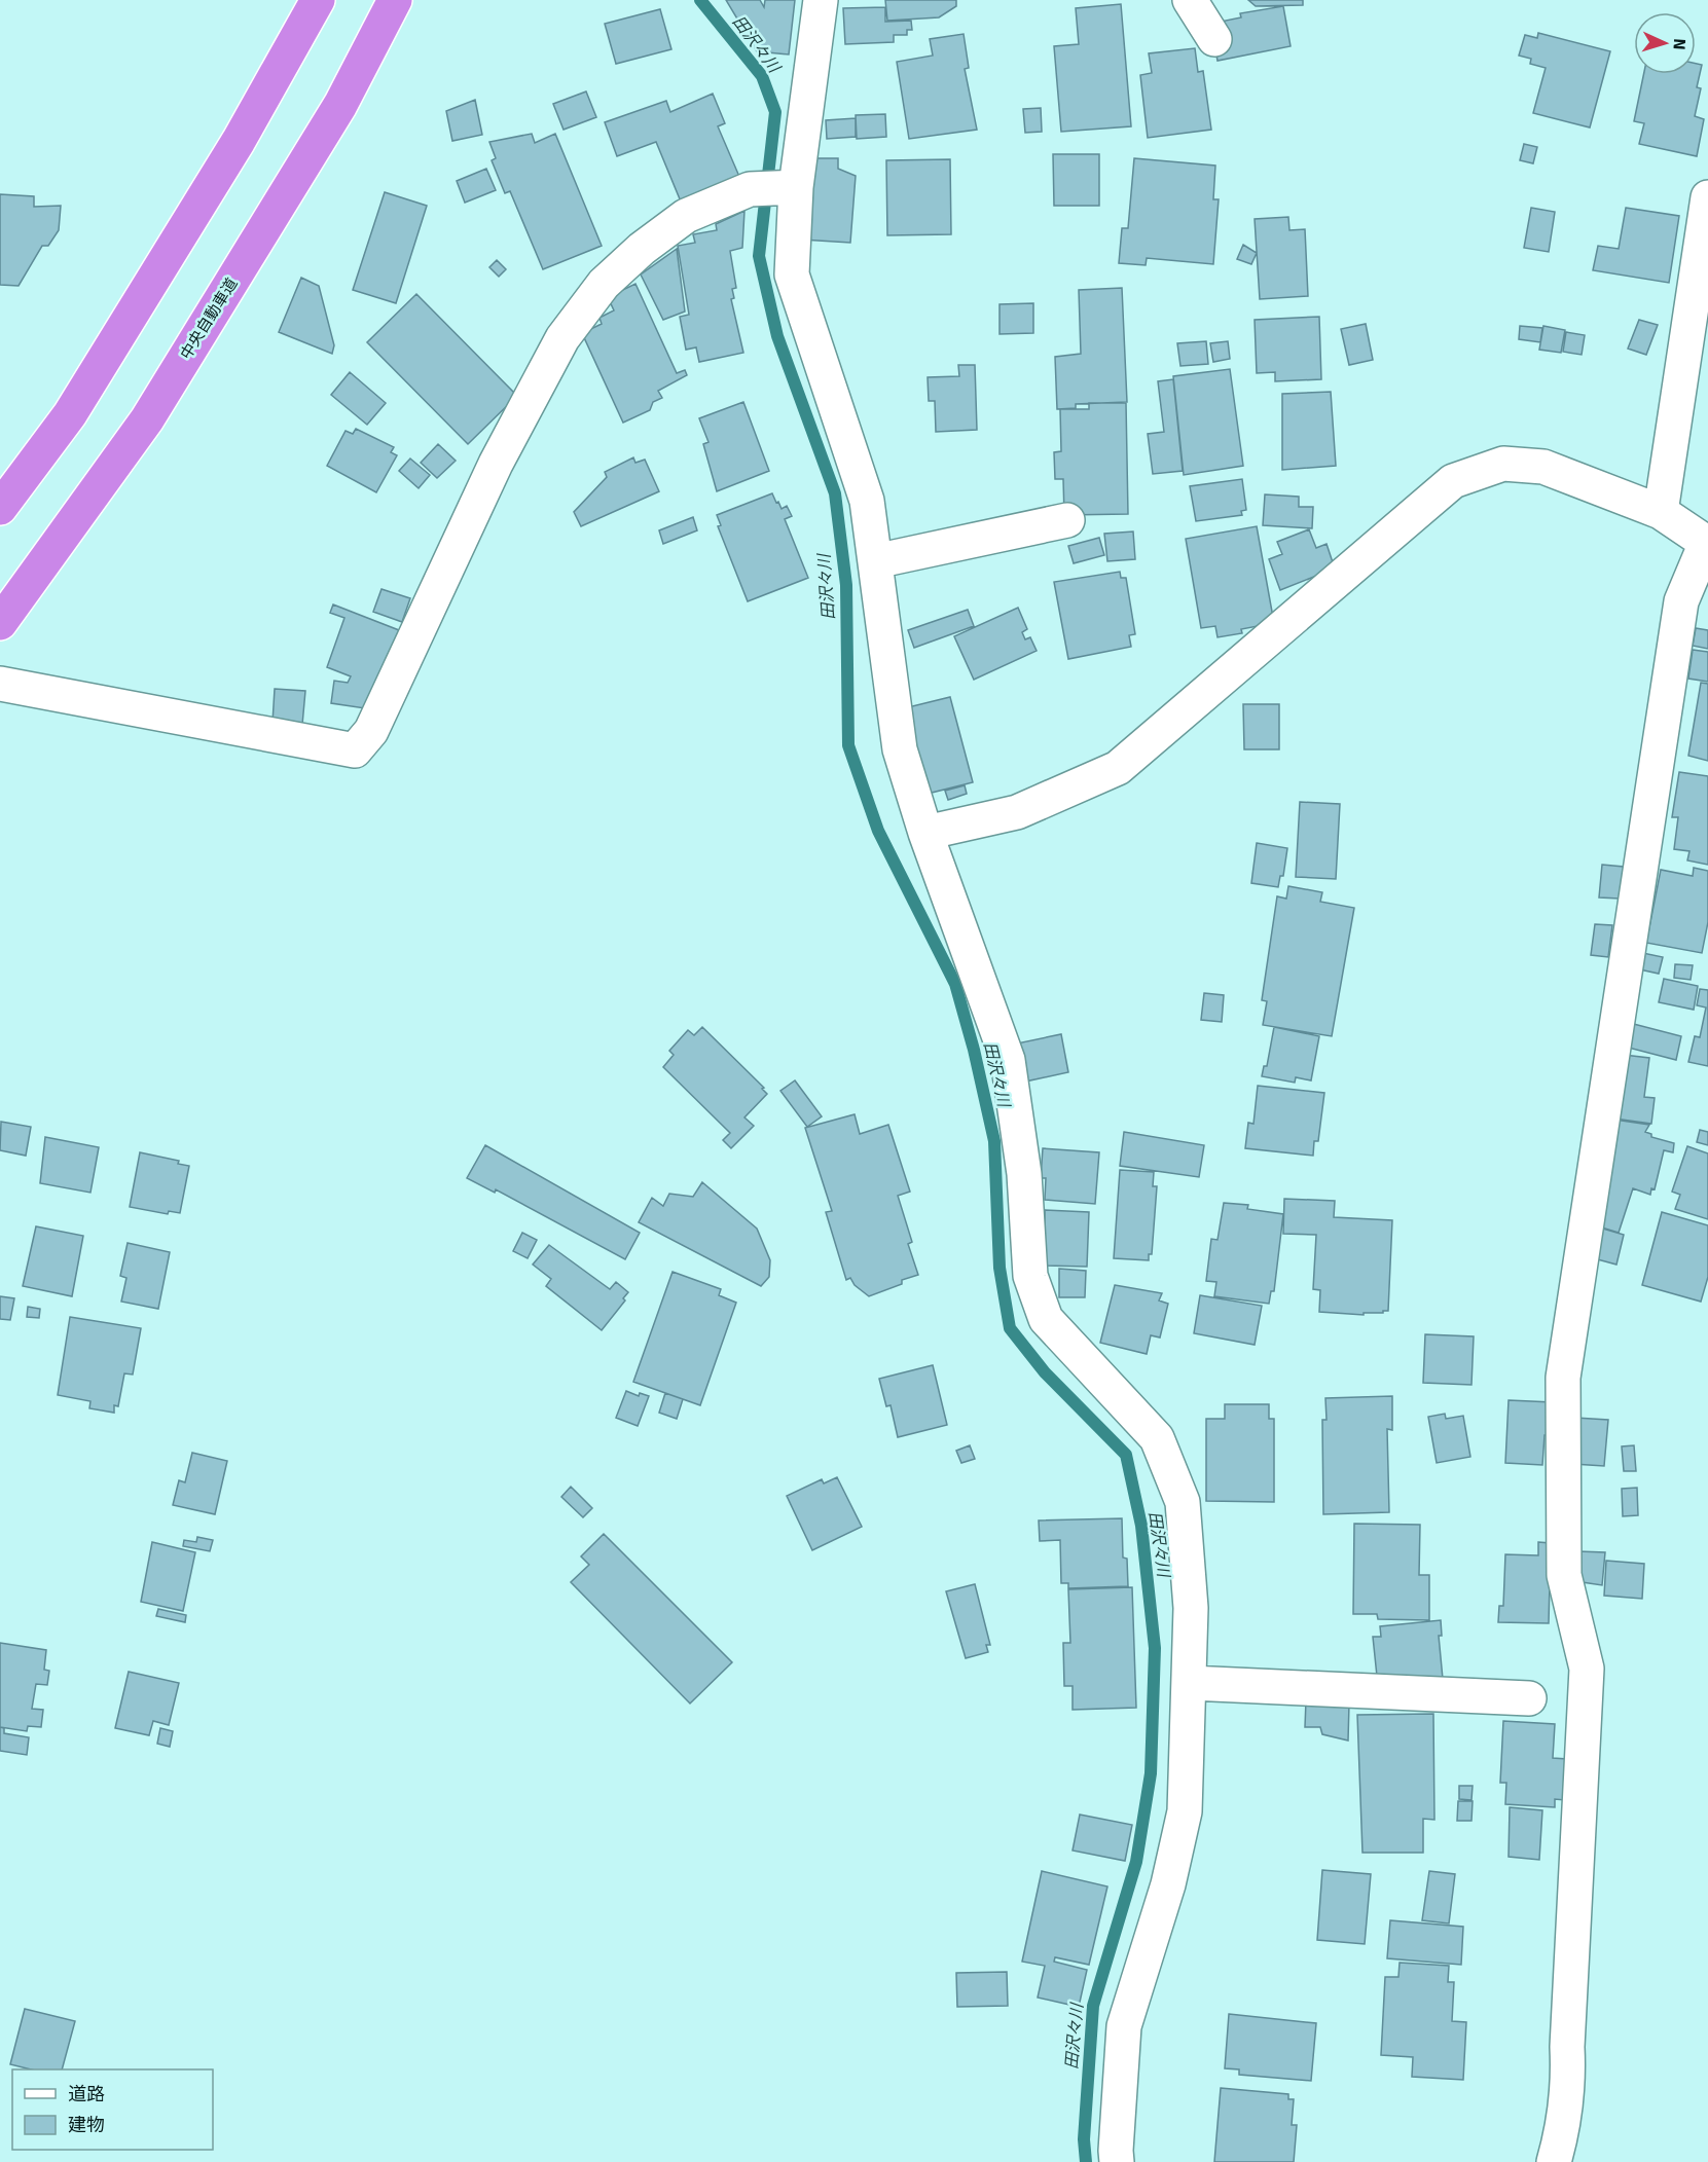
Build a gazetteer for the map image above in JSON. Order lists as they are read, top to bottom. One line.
{"streets":{"highway":["中央自動車道"]},"water":["田沢々川"],"legend":["道路","建物"],"north":"right"}
